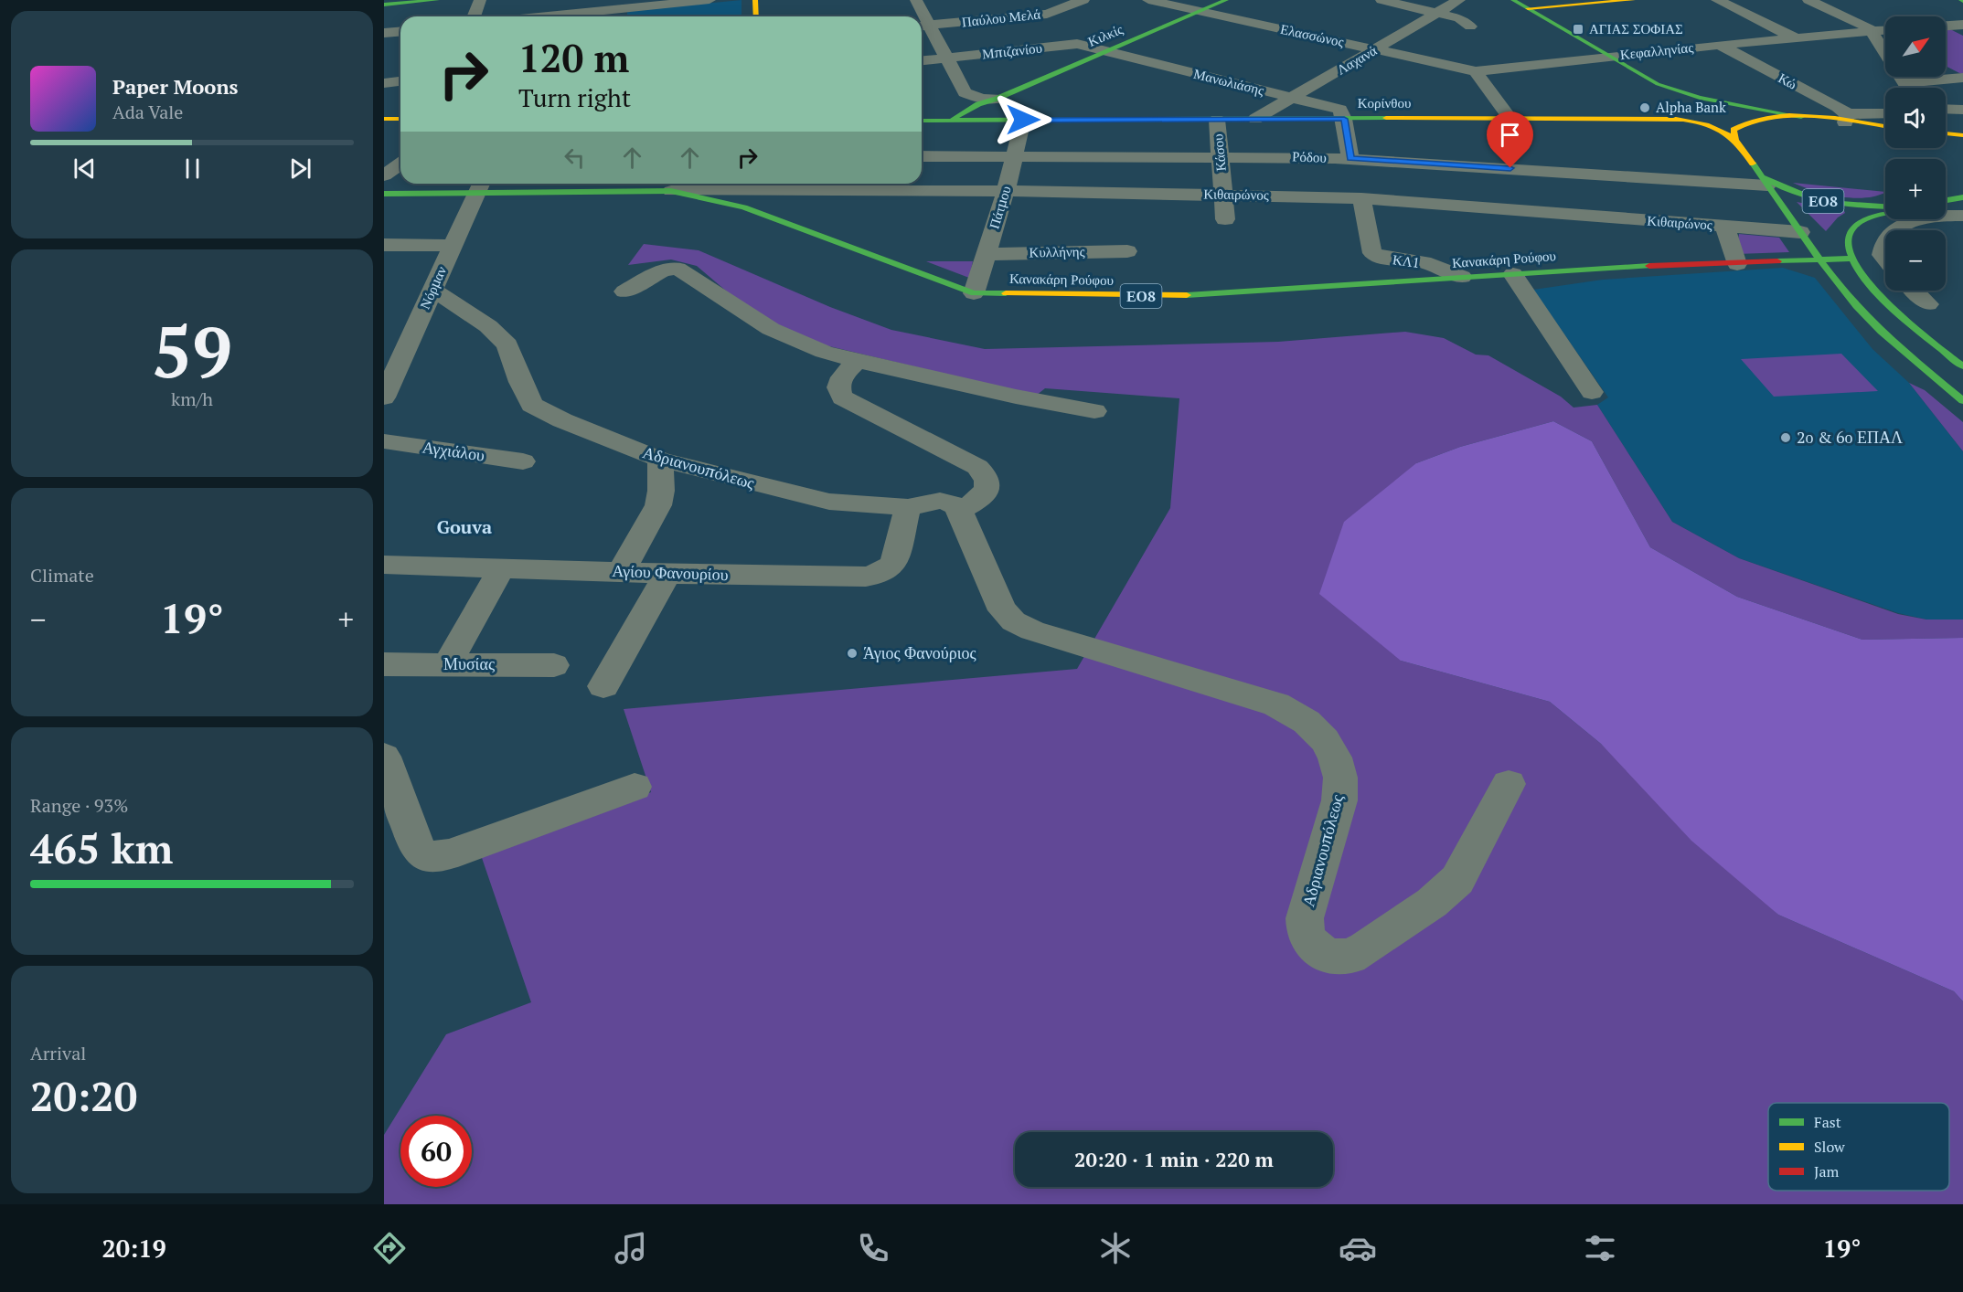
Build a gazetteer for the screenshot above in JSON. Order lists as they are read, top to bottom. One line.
{"streets":{"main road":["Κιλκίς","Κορίνθου","Ρόδου","ΕΟ8","Κανακάρη Ρούφου"],"street":["Παύλου Μελά","Ελασσώνος","Μπιζανίου","Κεφαλληνίας","Λαχανά","Κώ","Μανωλιάσης","Κάσου","Κιθαιρώνος","Πάτμου","Κυλλήνης","ΚΛ1","Νόρμαν","Αγχιάλου","Αδριανουπόλεως","Αγίου Φανουρίου","Μυσίας"]},"crossings":[["Κιλκίς","Ελασσώνος"],["Κιλκίς","Μπιζανίου"],["Κιλκίς","Μανωλιάσης"],["Κιλκίς","Κορίνθου"],["Ελασσώνος","Κεφαλληνίας"],["Ελασσώνος","Λαχανά"],["Μπιζανίου","Μανωλιάσης"],["Κεφαλληνίας","Κώ"],["Λαχανά","Μανωλιάσης"],["Λαχανά","Κορίνθου"],["Μανωλιάσης","Κορίνθου"],["Κορίνθου","Κάσου"],["Κορίνθου","ΕΟ8"],["Κορίνθου","Πάτμου"],["Κάσου","Ρόδου"],["Κάσου","Κιθαιρώνος"],["Ρόδου","ΕΟ8"],["Ρόδου","Πάτμου"],["Κιθαιρώνος","ΕΟ8"],["Κιθαιρώνος","Πάτμου"],["Κιθαιρώνος","Κανακάρη Ρούφου"],["Κιθαιρώνος","ΚΛ1"],["ΕΟ8","Κανακάρη Ρούφου"],["Πάτμου","Κυλλήνης"],["Πάτμου","Κανακάρη Ρούφου"],["Κανακάρη Ρούφου","ΚΛ1"],["Κανακάρη Ρούφου","Νόρμαν"],["Νόρμαν","Αδριανουπόλεως"],["Αδριανουπόλεως","Αγίου Φανουρίου"]],"districts":["Gouva"],"places":{"transit":["ΑΓΙΑΣ ΣΟΦΙΑΣ"],"other":["Alpha Bank","2ο & 6ο ΕΠΑΛ","Άγιος Φανούριος"]},"legend":["Fast","Slow","Jam"],"north":"top right","page":{"map_buttons":["+","−"],"turn":["120 m","Turn right"],"song":["Paper Moons","Ada Vale"],"tile":[["59","km/h"],"Climate",["Range · 93%","465 km"],["Arrival","20:20"]],"heat":["−","19°","+"],"limit":"60","trip":"20:20 · 1 min · 220 m","tabs":["20:19","19°"]}}
